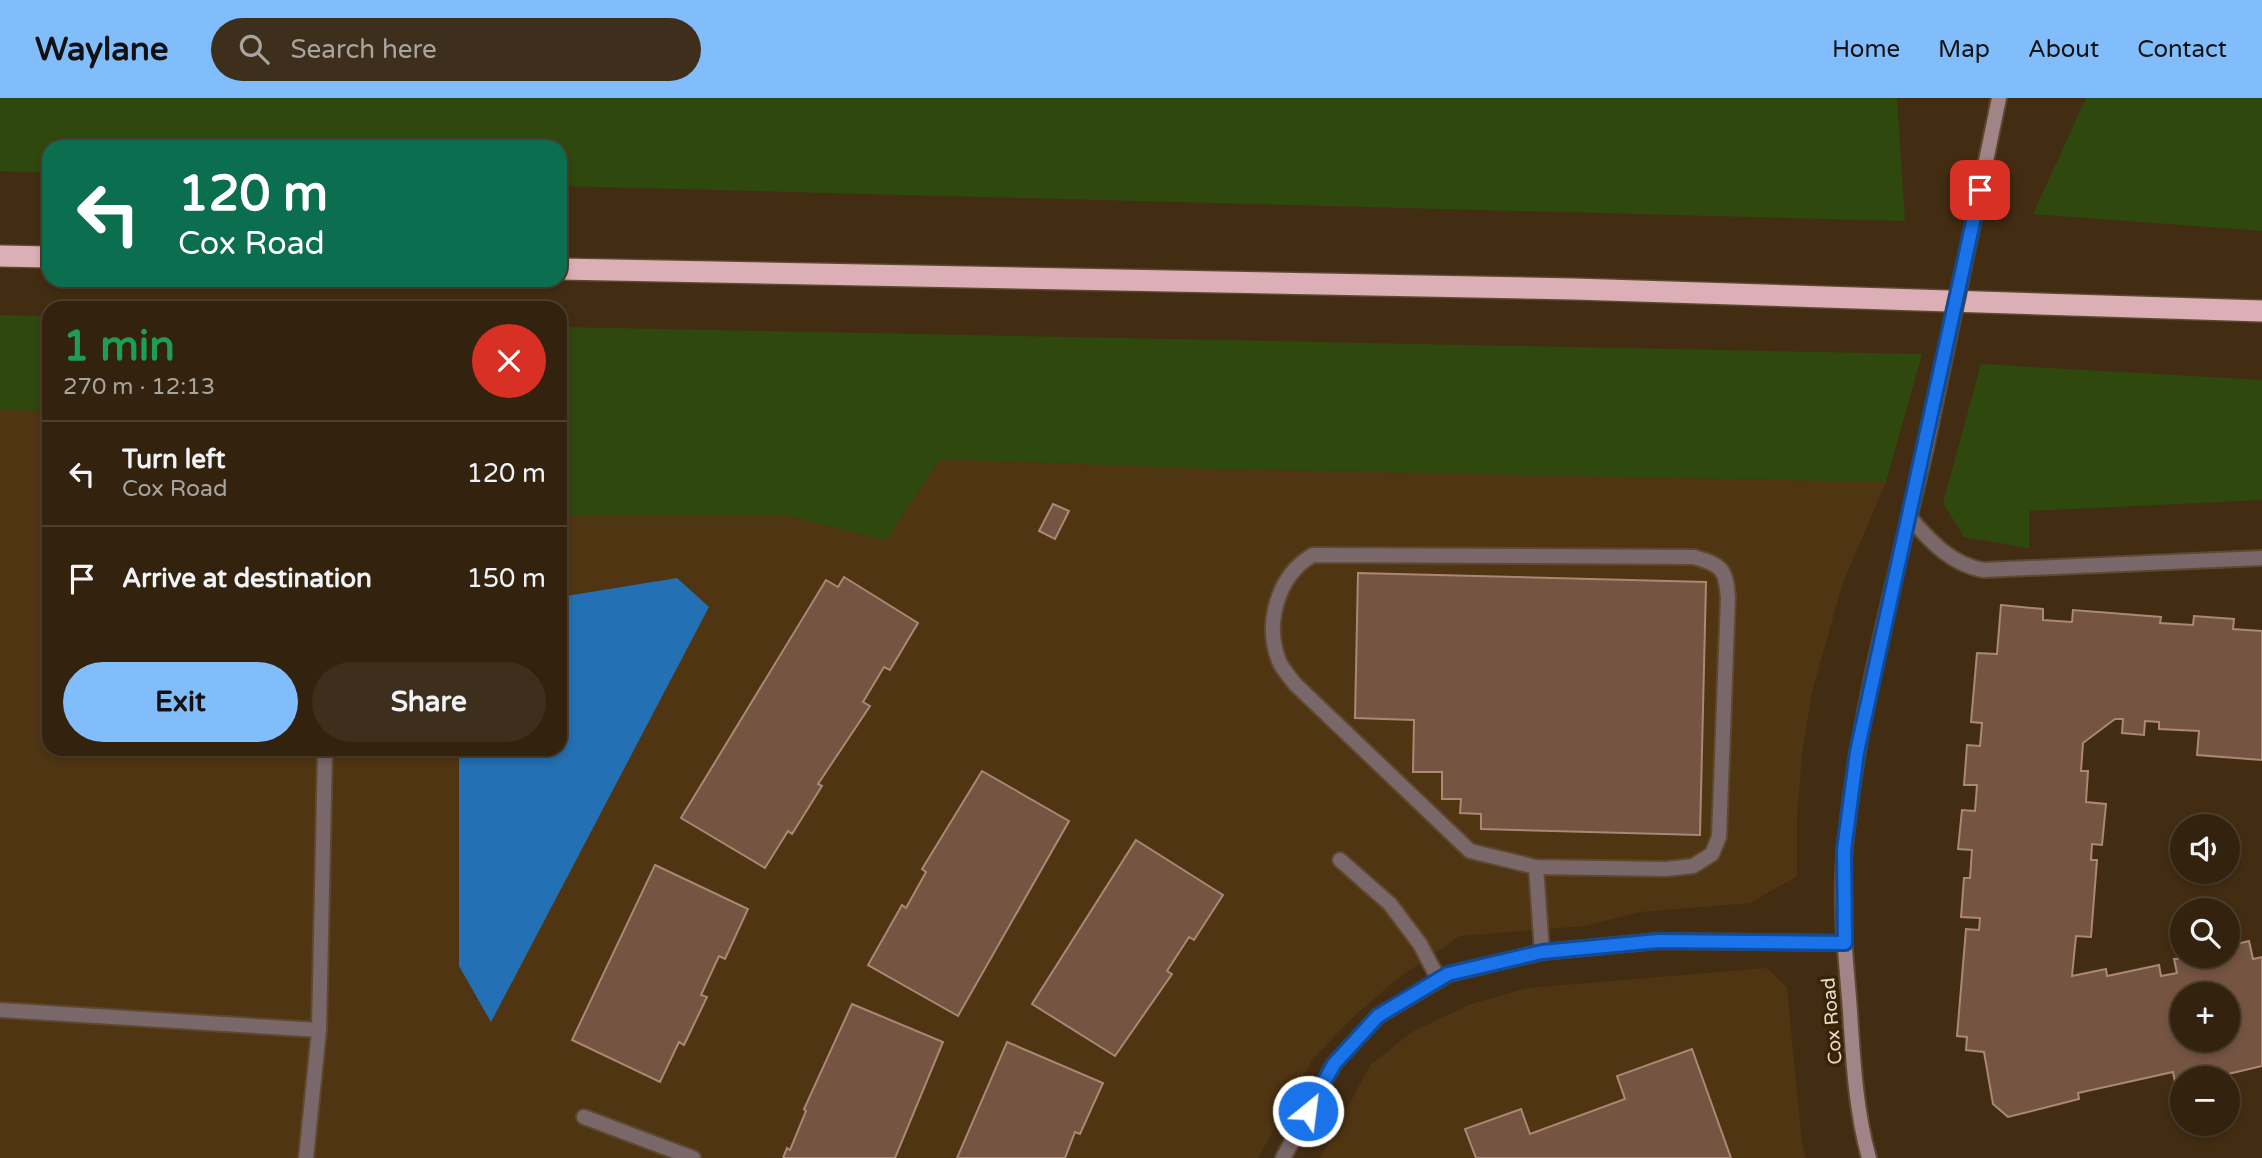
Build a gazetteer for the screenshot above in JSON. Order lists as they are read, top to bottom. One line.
{"streets":{"main road":["Cox Road"]},"page":{"header":"Waylane","search":"Search here","nav":["Home","Map","About","Contact"],"turn":["120 m","Cox Road"],"heading":["1 min","270 m · 12:13"],"list":[{"name":"Turn left","note":"Cox Road","value":"120 m"},{"name":"Arrive at destination","value":"150 m"}],"buttons":["Exit","Share"],"map_buttons":["+","−"]}}
